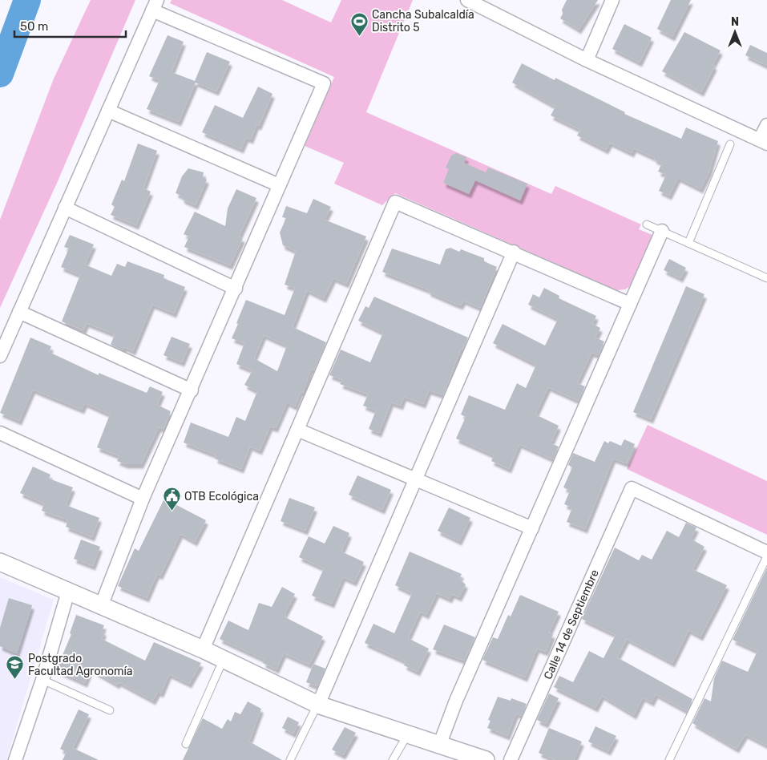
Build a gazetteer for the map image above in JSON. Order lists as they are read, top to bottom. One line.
{"streets":{"street":["Calle 14 de Septiembre"]},"places":{"sports":["Cancha Subalcaldía Distrito 5"],"public building":["OTB Ecológica"],"school or university":["Postgrado Facultad Agronomía"]},"scale_bar":"50 m","north":"top"}
